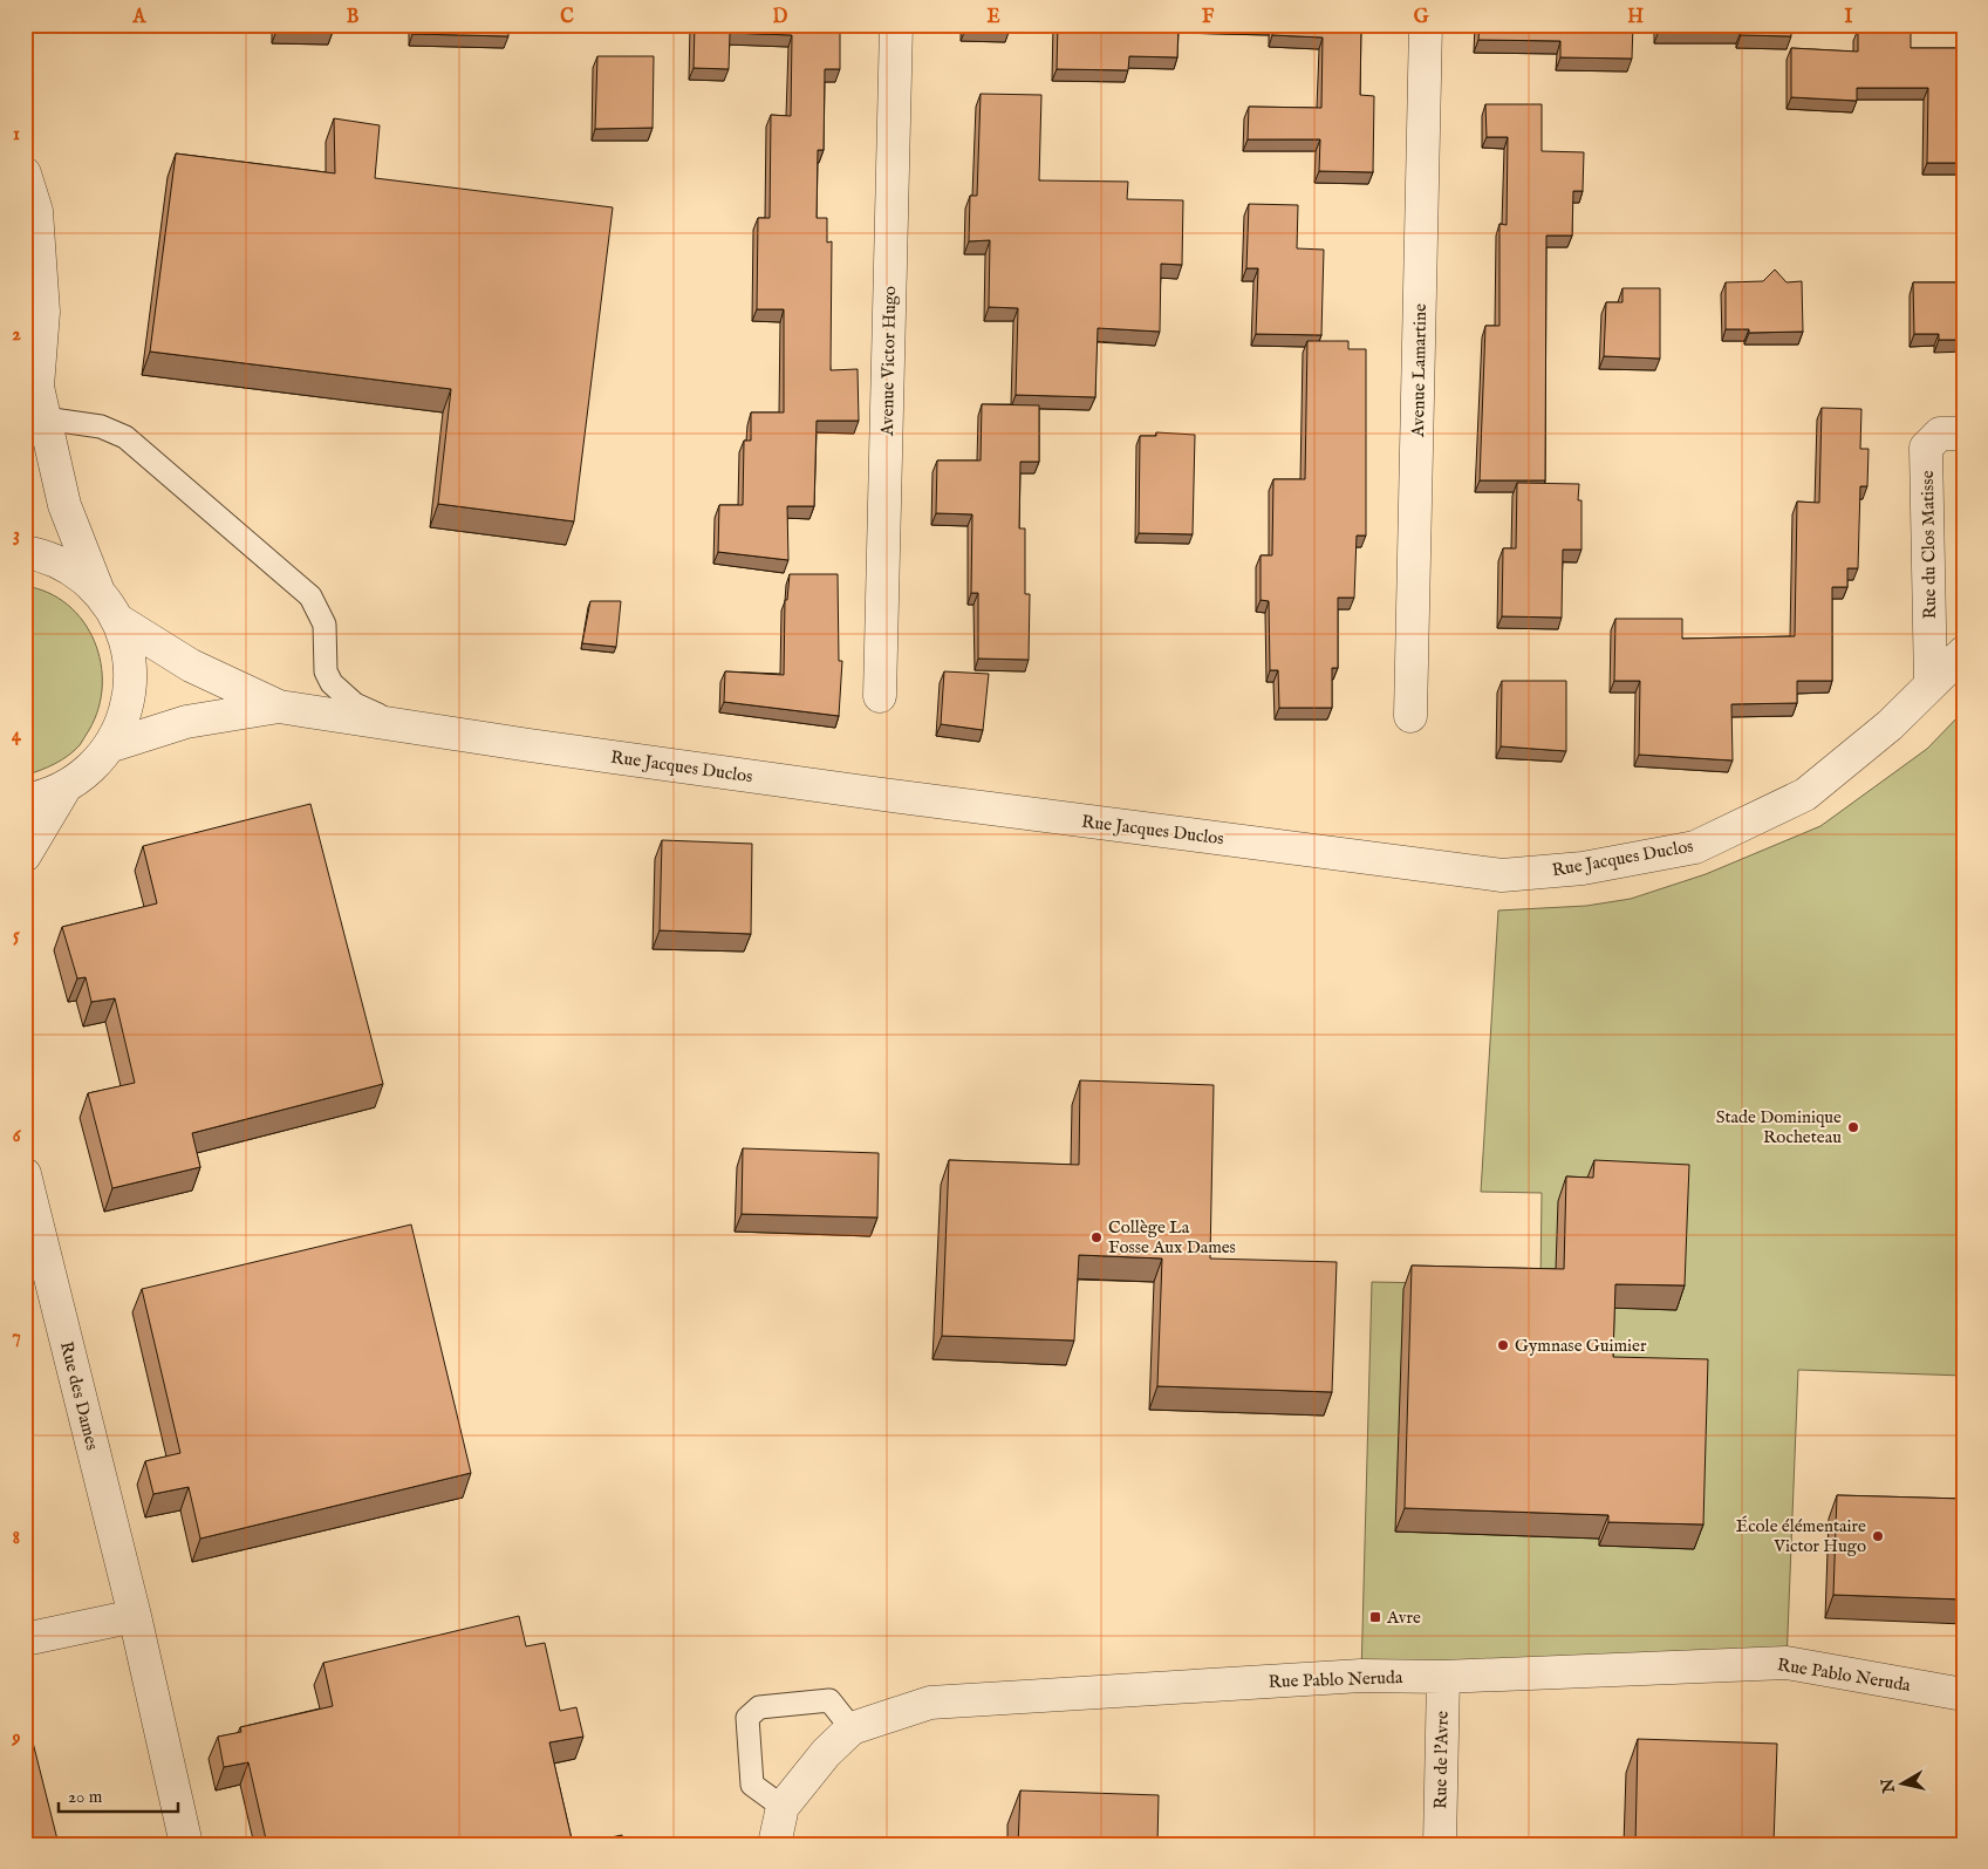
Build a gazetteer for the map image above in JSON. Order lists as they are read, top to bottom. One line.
{"streets":{"street":["Avenue Victor Hugo","Avenue Lamartine","Rue du Clos Matisse","Rue Jacques Duclos","Rue des Dames","Rue Pablo Neruda","Rue de l'Avre"]},"crossings":[["Rue du Clos Matisse","Rue Jacques Duclos"],["Rue Pablo Neruda","Rue de l'Avre"]],"places":{"other":["Stade Dominique Rocheteau","Collège La Fosse Aux Dames","Gymnase Guimier","École élémentaire Victor Hugo"],"transit":["Avre"]},"scale_bar":"20 m","north":"left","grid":{"columns":["A","B","C","D","E","F","G","H","I"],"rows":["1","2","3","4","5","6","7","8","9"]}}
